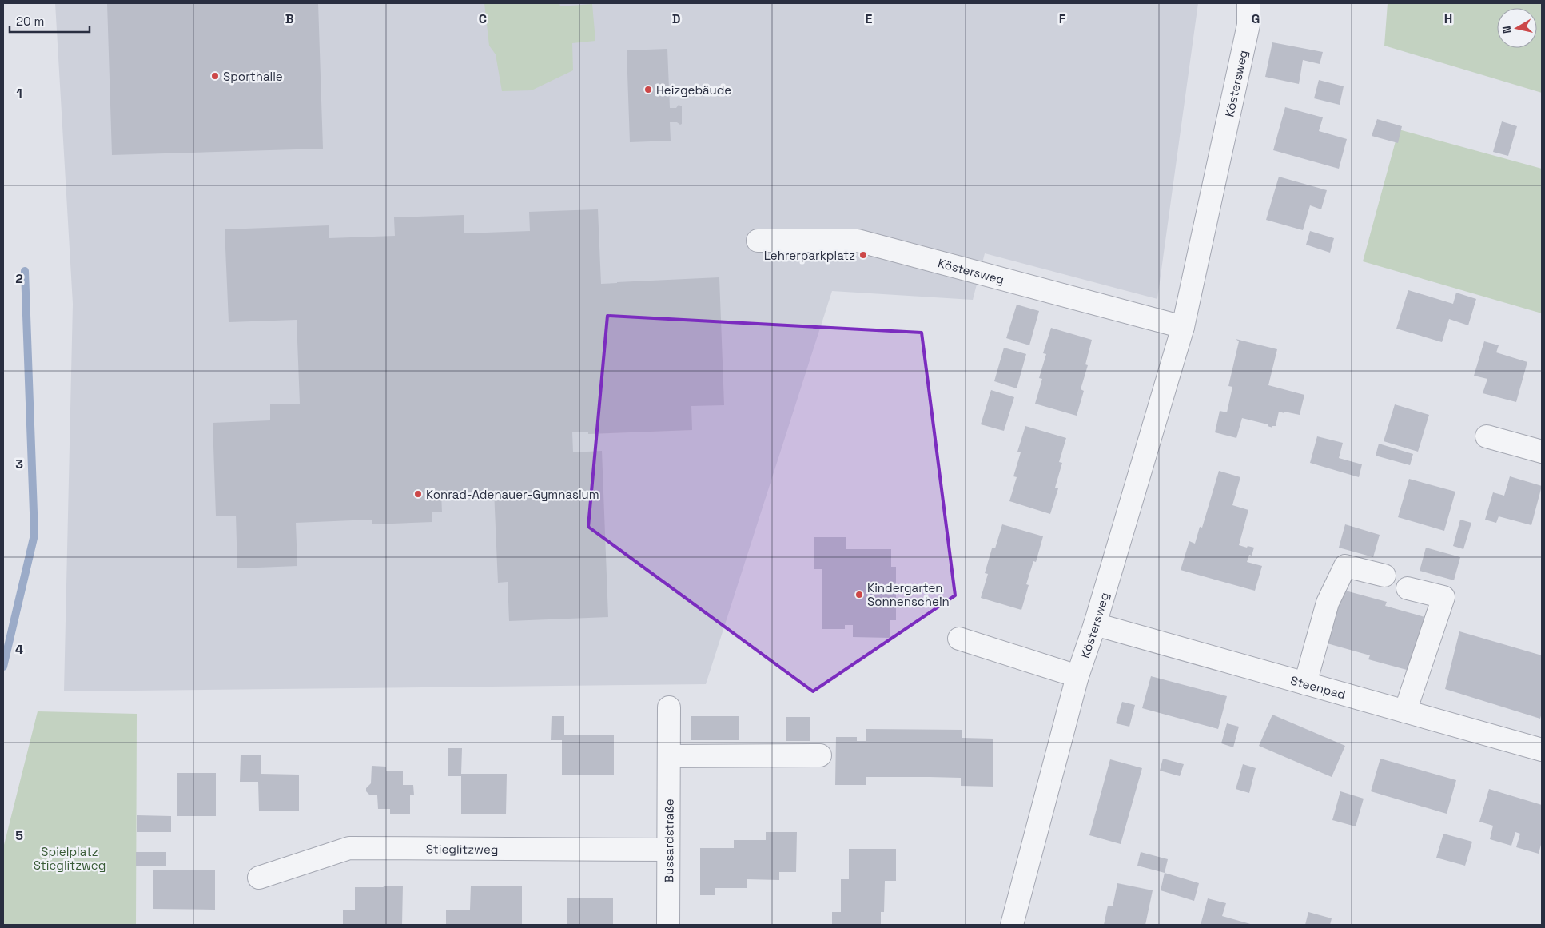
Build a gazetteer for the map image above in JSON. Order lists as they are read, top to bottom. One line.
{"streets":{"street":["Köstersweg","Steenpad","Bussardstraße","Stieglitzweg"]},"crossings":[["Köstersweg","Steenpad"],["Bussardstraße","Stieglitzweg"]],"parks":["Spielplatz Stieglitzweg"],"places":["Sporthalle","Heizgebäude","Lehrerparkplatz","Konrad-Adenauer-Gymnasium","Kindergarten Sonnenschein"],"scale_bar":"20 m","north":"left","grid":{"columns":["B","C","D","E","F","G","H"],"rows":["1","2","3","4","5"]}}
